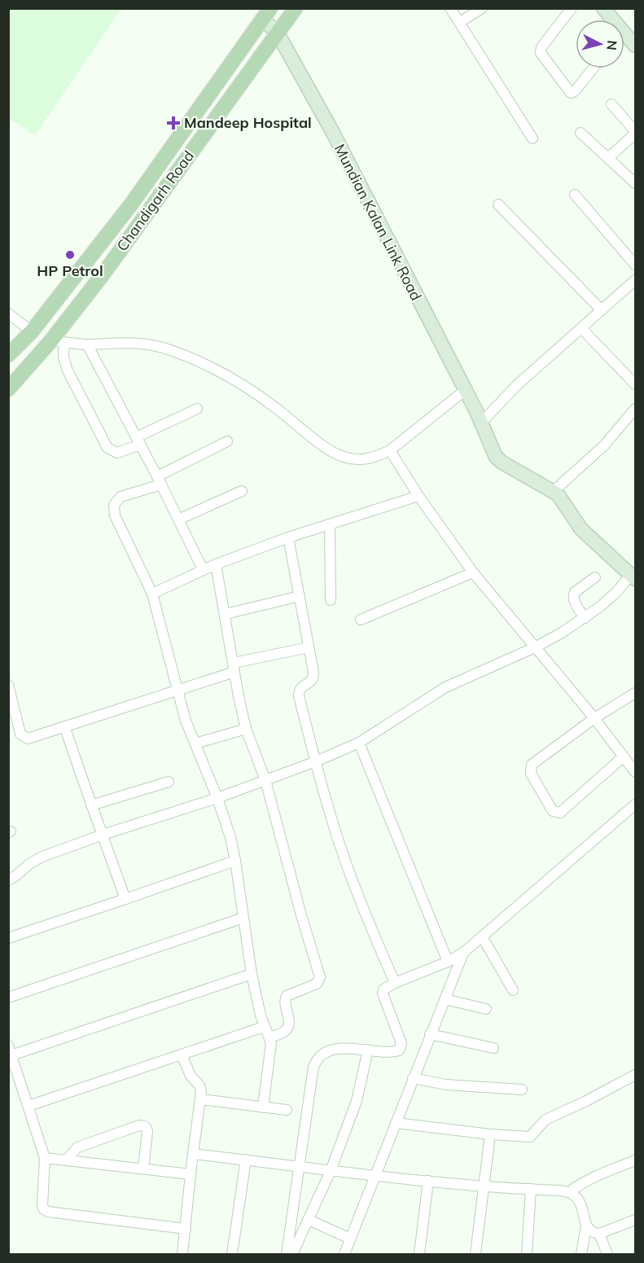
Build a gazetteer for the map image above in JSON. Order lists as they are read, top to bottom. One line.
{"streets":{"main road":["Chandigarh Road"],"street":["Mundian Kalan Link Road"]},"crossings":[["Chandigarh Road","Mundian Kalan Link Road"]],"places":{"health":["Mandeep Hospital"],"other":["HP Petrol"]},"north":"right"}
